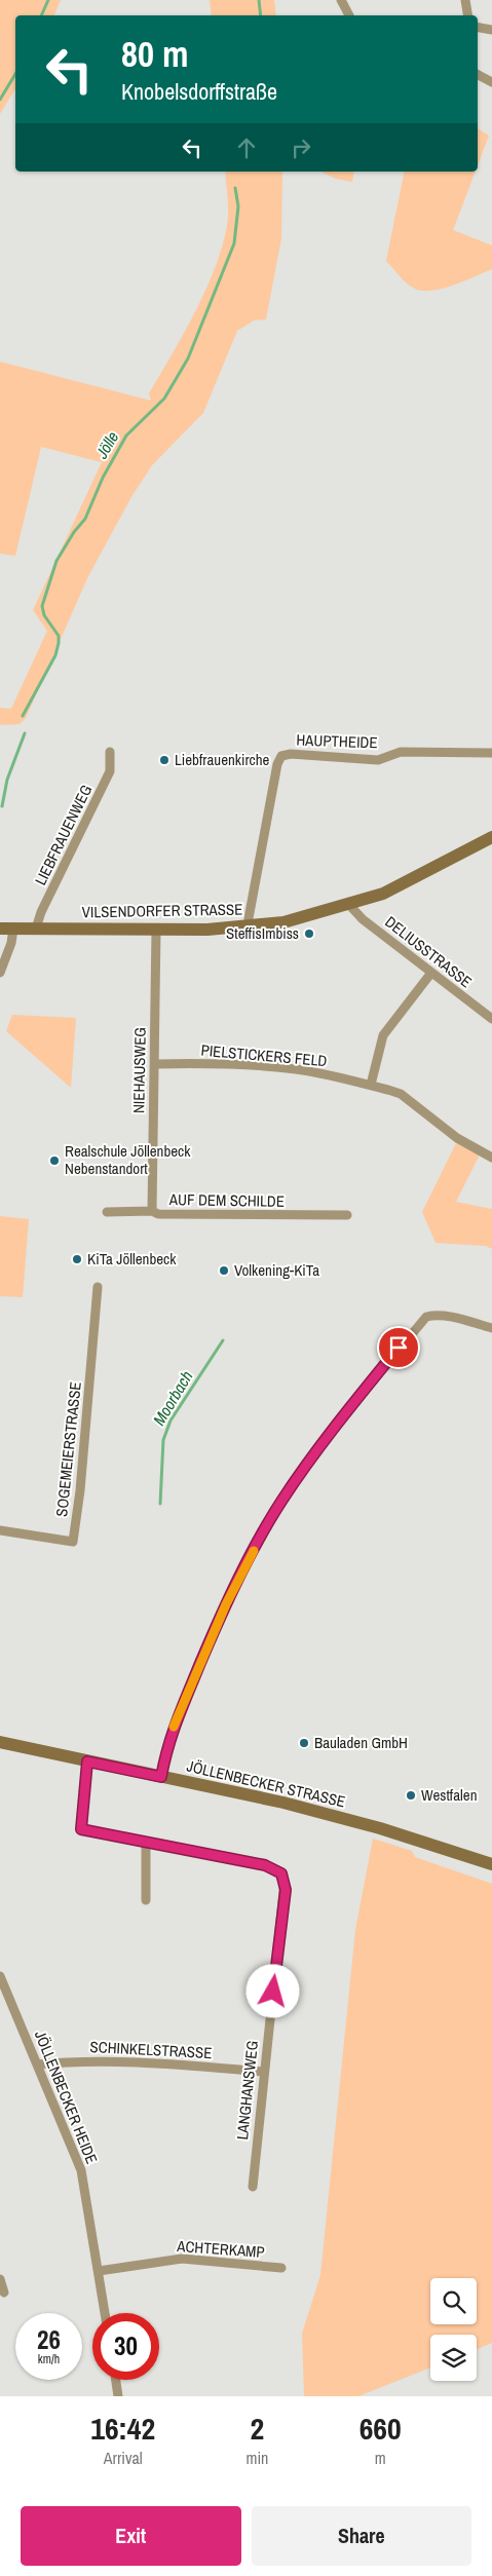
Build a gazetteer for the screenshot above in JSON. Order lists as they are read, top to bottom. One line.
{"streets":{"main road":["VILSENDORFER STRASSE","JÖLLENBECKER STRASSE"],"street":["HAUPTHEIDE","LIEBFRAUENWEG","DELIUSSTRASSE","PIELSTICKERS FELD","NIEHAUSWEG","AUF DEM SCHILDE","SOGEMEIERSTRASSE","SCHINKELSTRASSE","LANGHANSWEG","JÖLLENBECKER HEIDE","ACHTERKAMP"]},"crossings":[["HAUPTHEIDE","VILSENDORFER STRASSE"],["LIEBFRAUENWEG","VILSENDORFER STRASSE"],["VILSENDORFER STRASSE","DELIUSSTRASSE"],["VILSENDORFER STRASSE","NIEHAUSWEG"],["PIELSTICKERS FELD","NIEHAUSWEG"],["NIEHAUSWEG","AUF DEM SCHILDE"],["SCHINKELSTRASSE","LANGHANSWEG"],["SCHINKELSTRASSE","JÖLLENBECKER HEIDE"],["JÖLLENBECKER HEIDE","ACHTERKAMP"]],"water":["Jölle","Moorbach"],"places":["Liebfrauenkirche","SteffisImbiss","Realschule Jöllenbeck Nebenstandort","KiTa Jöllenbeck","Volkening-KiTa","Bauladen GmbH","Westfalen"],"page":{"turn":["80 m","Knobelsdorffstraße"],"speed":"26 km/h","limit":"30","eta":["16:42","Arrival","2","min","660","m"],"buttons":["Exit","Share"]}}
